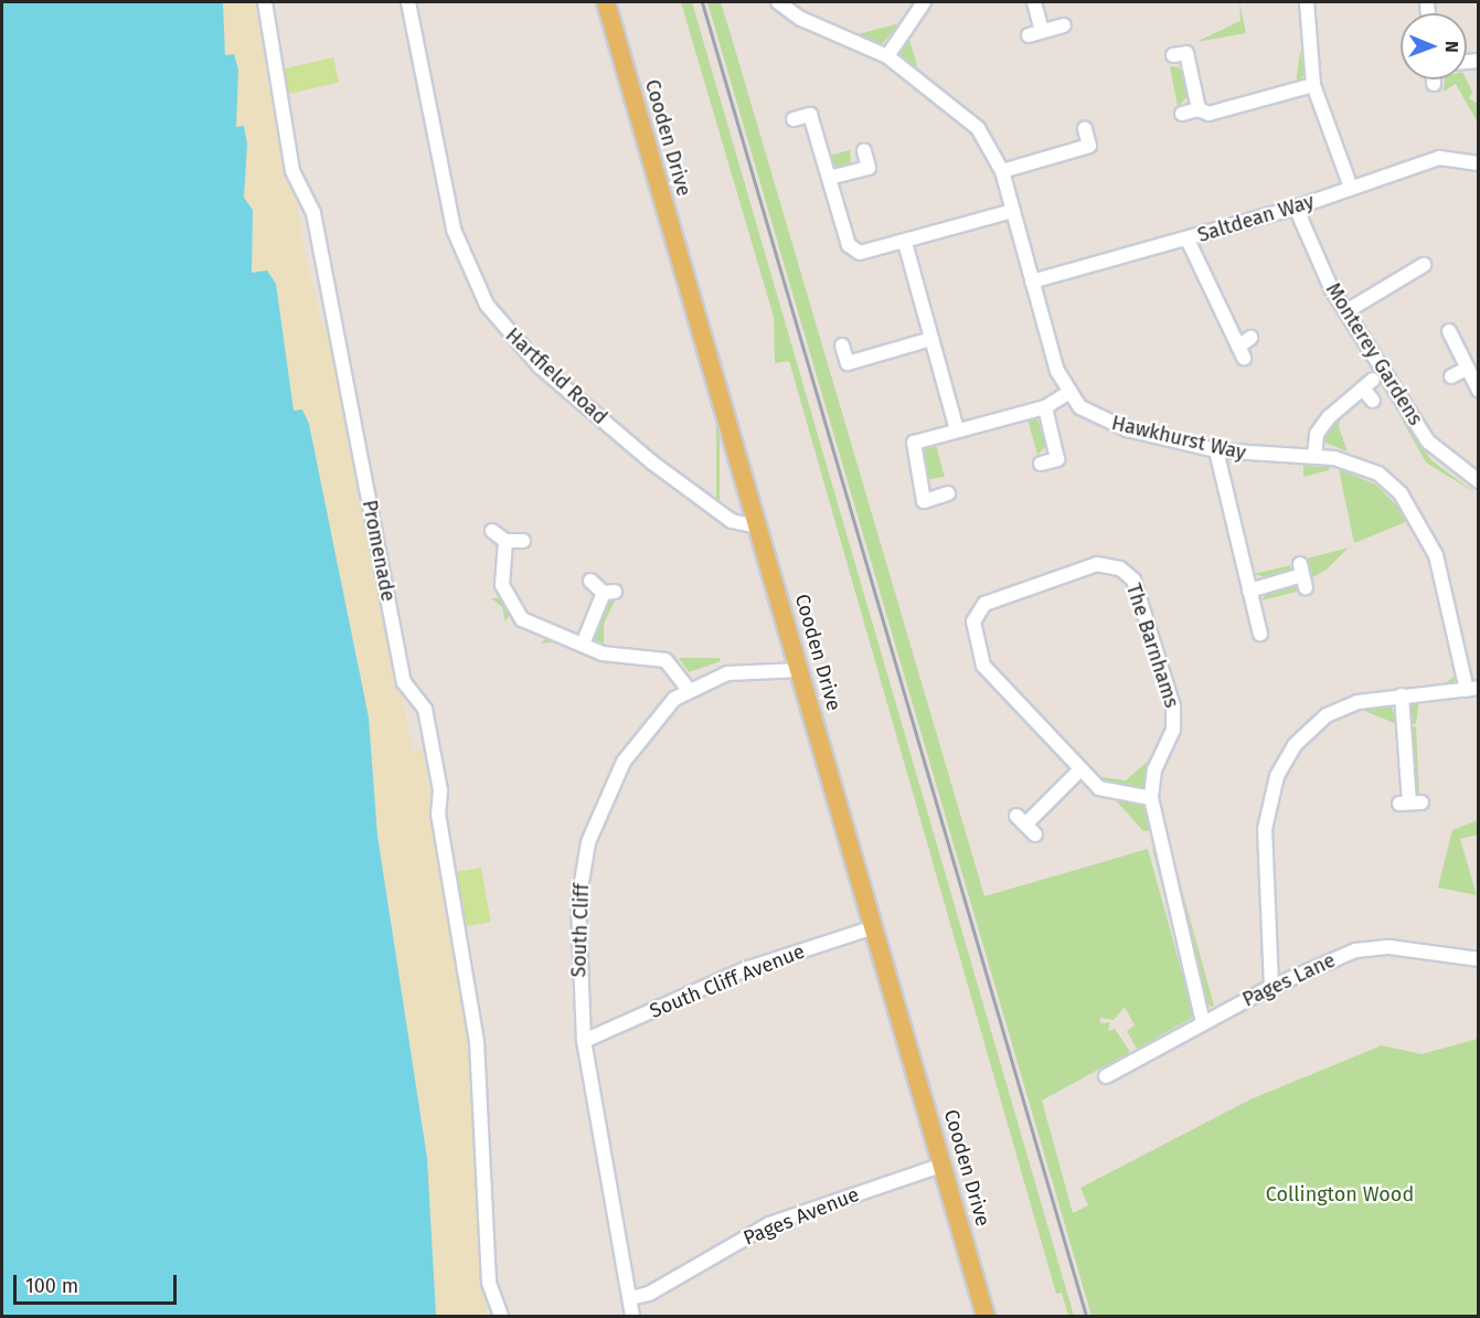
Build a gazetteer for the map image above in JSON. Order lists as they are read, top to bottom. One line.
{"streets":{"main road":["Cooden Drive"],"street":["Saltdean Way","Monterey Gardens","Hartfield Road","Hawkhurst Way","Promenade","The Barnhams","South Cliff","Pages Lane","South Cliff Avenue","Pages Avenue"]},"crossings":[["Cooden Drive","Hartfield Road"],["Cooden Drive","South Cliff"],["Cooden Drive","South Cliff Avenue"],["Cooden Drive","Pages Avenue"],["Saltdean Way","Monterey Gardens"],["Saltdean Way","Hawkhurst Way"],["The Barnhams","Pages Lane"],["South Cliff","South Cliff Avenue"],["South Cliff","Pages Avenue"]],"parks":["Collington Wood"],"scale_bar":"100 m","north":"right"}
